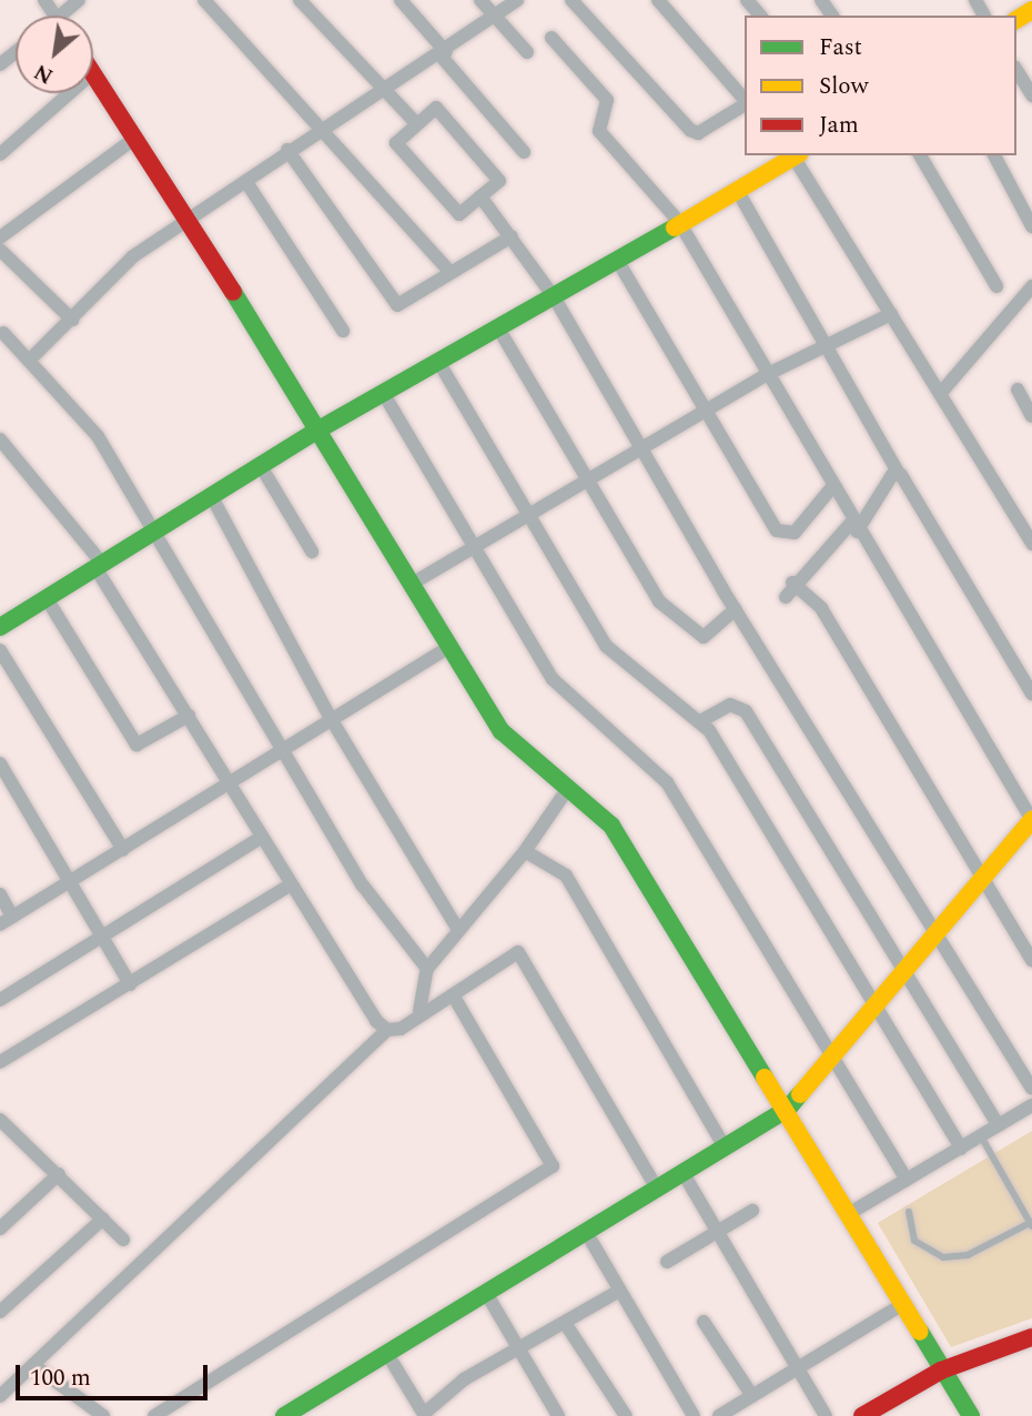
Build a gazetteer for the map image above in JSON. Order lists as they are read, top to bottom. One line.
{"legend":["Fast","Slow","Jam"],"scale_bar":"100 m","north":"bottom left"}
